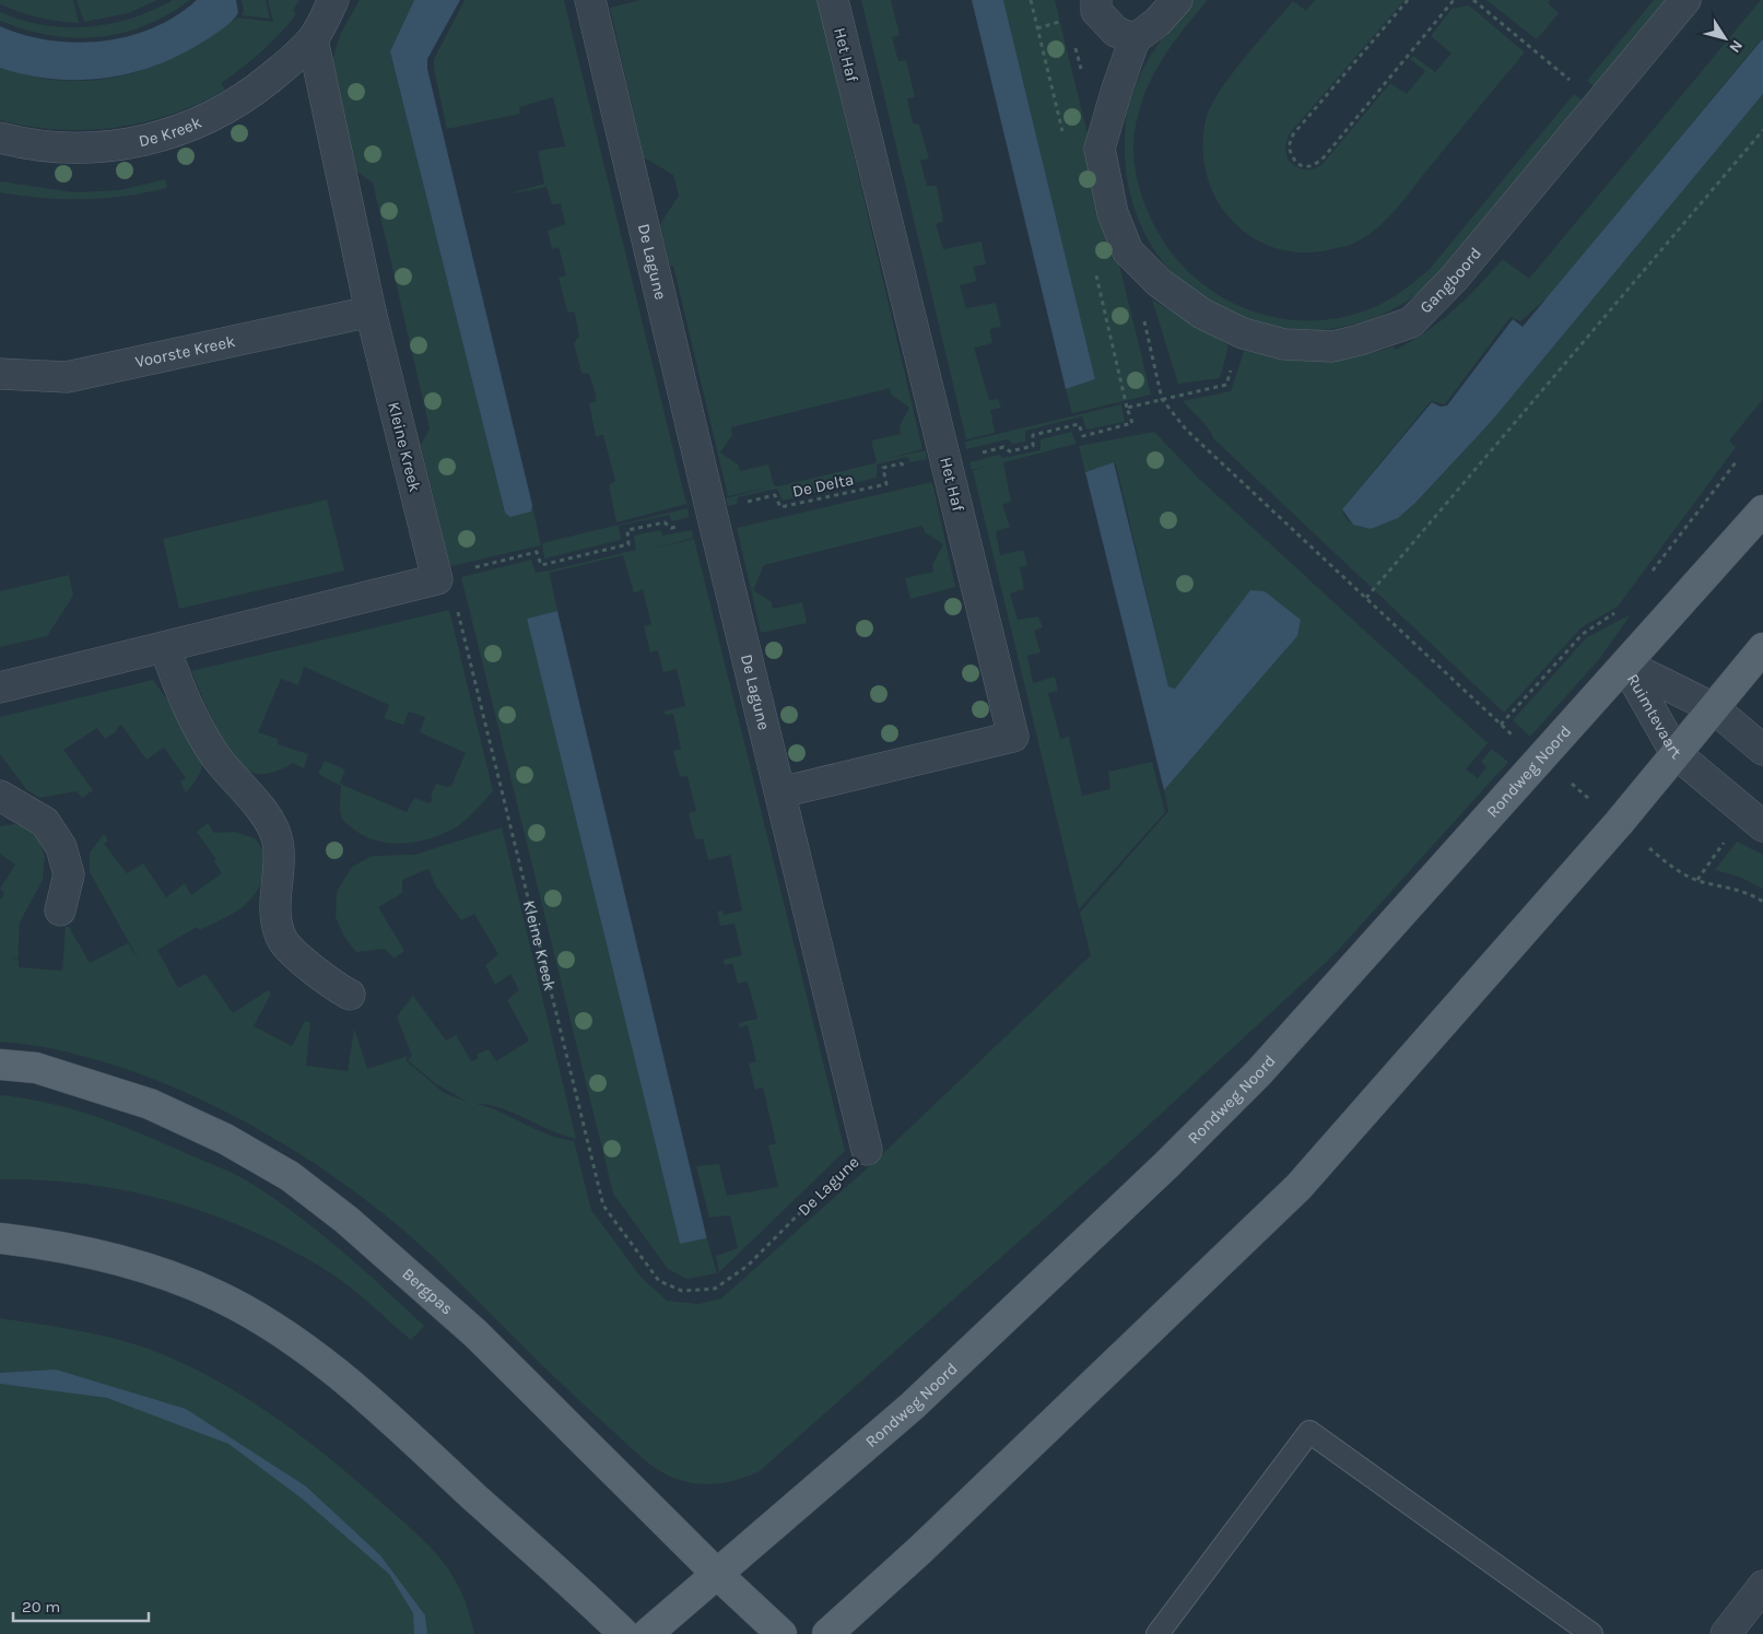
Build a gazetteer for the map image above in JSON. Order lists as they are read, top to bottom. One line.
{"streets":{"main road":["Rondweg Noord","Bergpas"],"street":["Het Haf","De Kreek","De Lagune","Gangboord","Voorste Kreek","Kleine Kreek","Ruimtevaart"],"path":["De Delta"]},"crossings":[["Het Haf","De Lagune"],["Het Haf","De Delta"],["De Kreek","Kleine Kreek"],["De Lagune","Kleine Kreek"],["De Lagune","De Delta"],["Voorste Kreek","Kleine Kreek"],["Kleine Kreek","De Delta"],["Ruimtevaart","Rondweg Noord"],["Rondweg Noord","Bergpas"]],"scale_bar":"20 m","north":"bottom right"}
